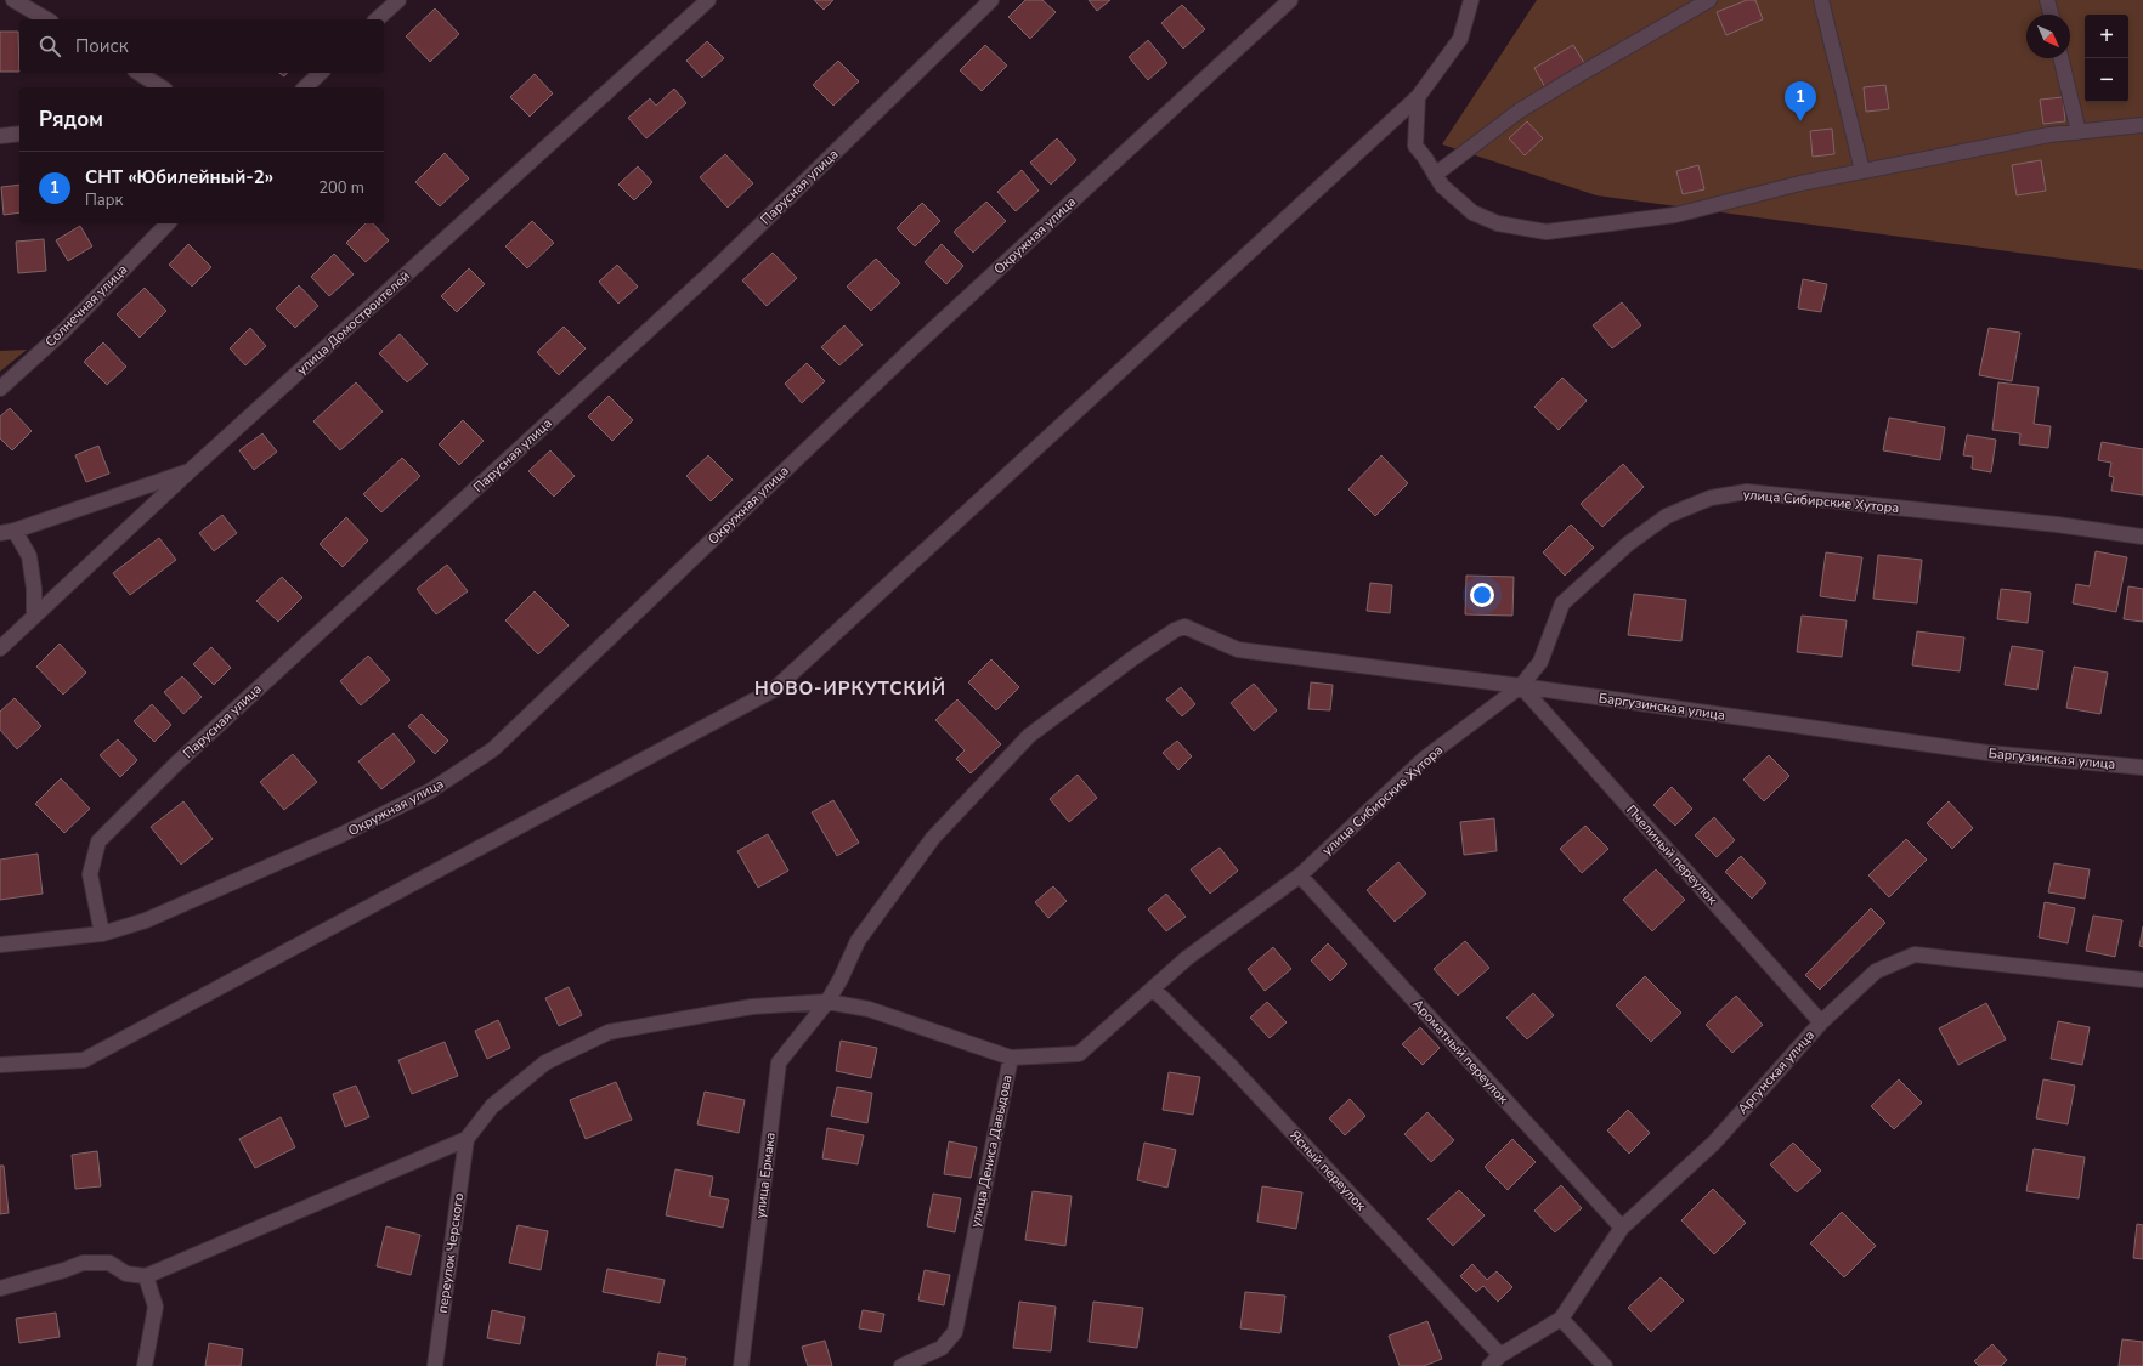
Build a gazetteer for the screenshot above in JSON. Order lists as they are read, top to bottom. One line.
{"streets":{"street":["Парусная улица","Окружная улица","Солнечная улица","улица Домостроителей","улица Сибирские Хутора","Баргузинская улица","Пчелиный переулок","Ароматный переулок","Аргунская улица","улица Дениса Давыдова","Ясный переулок","улица Ермака","переулок Черского"]},"crossings":[["Парусная улица","Окружная улица"],["улица Сибирские Хутора","Баргузинская улица"],["улица Сибирские Хутора","Пчелиный переулок"],["улица Сибирские Хутора","Ароматный переулок"],["улица Сибирские Хутора","улица Дениса Давыдова"],["Баргузинская улица","Пчелиный переулок"],["Баргузинская улица","улица Ермака"],["Пчелиный переулок","Аргунская улица"],["Ароматный переулок","Аргунская улица"],["Аргунская улица","Ясный переулок"],["улица Дениса Давыдова","Ясный переулок"]],"districts":["НОВО-ИРКУТСКИЙ"],"north":"bottom right","page":{"map_buttons":["+","−"],"search":"Поиск","pins":"1","heading":"Рядом","list":[{"mark":"1","name":"СНТ «Юбилейный-2»","note":"Парк","value":"200 m"}]}}
